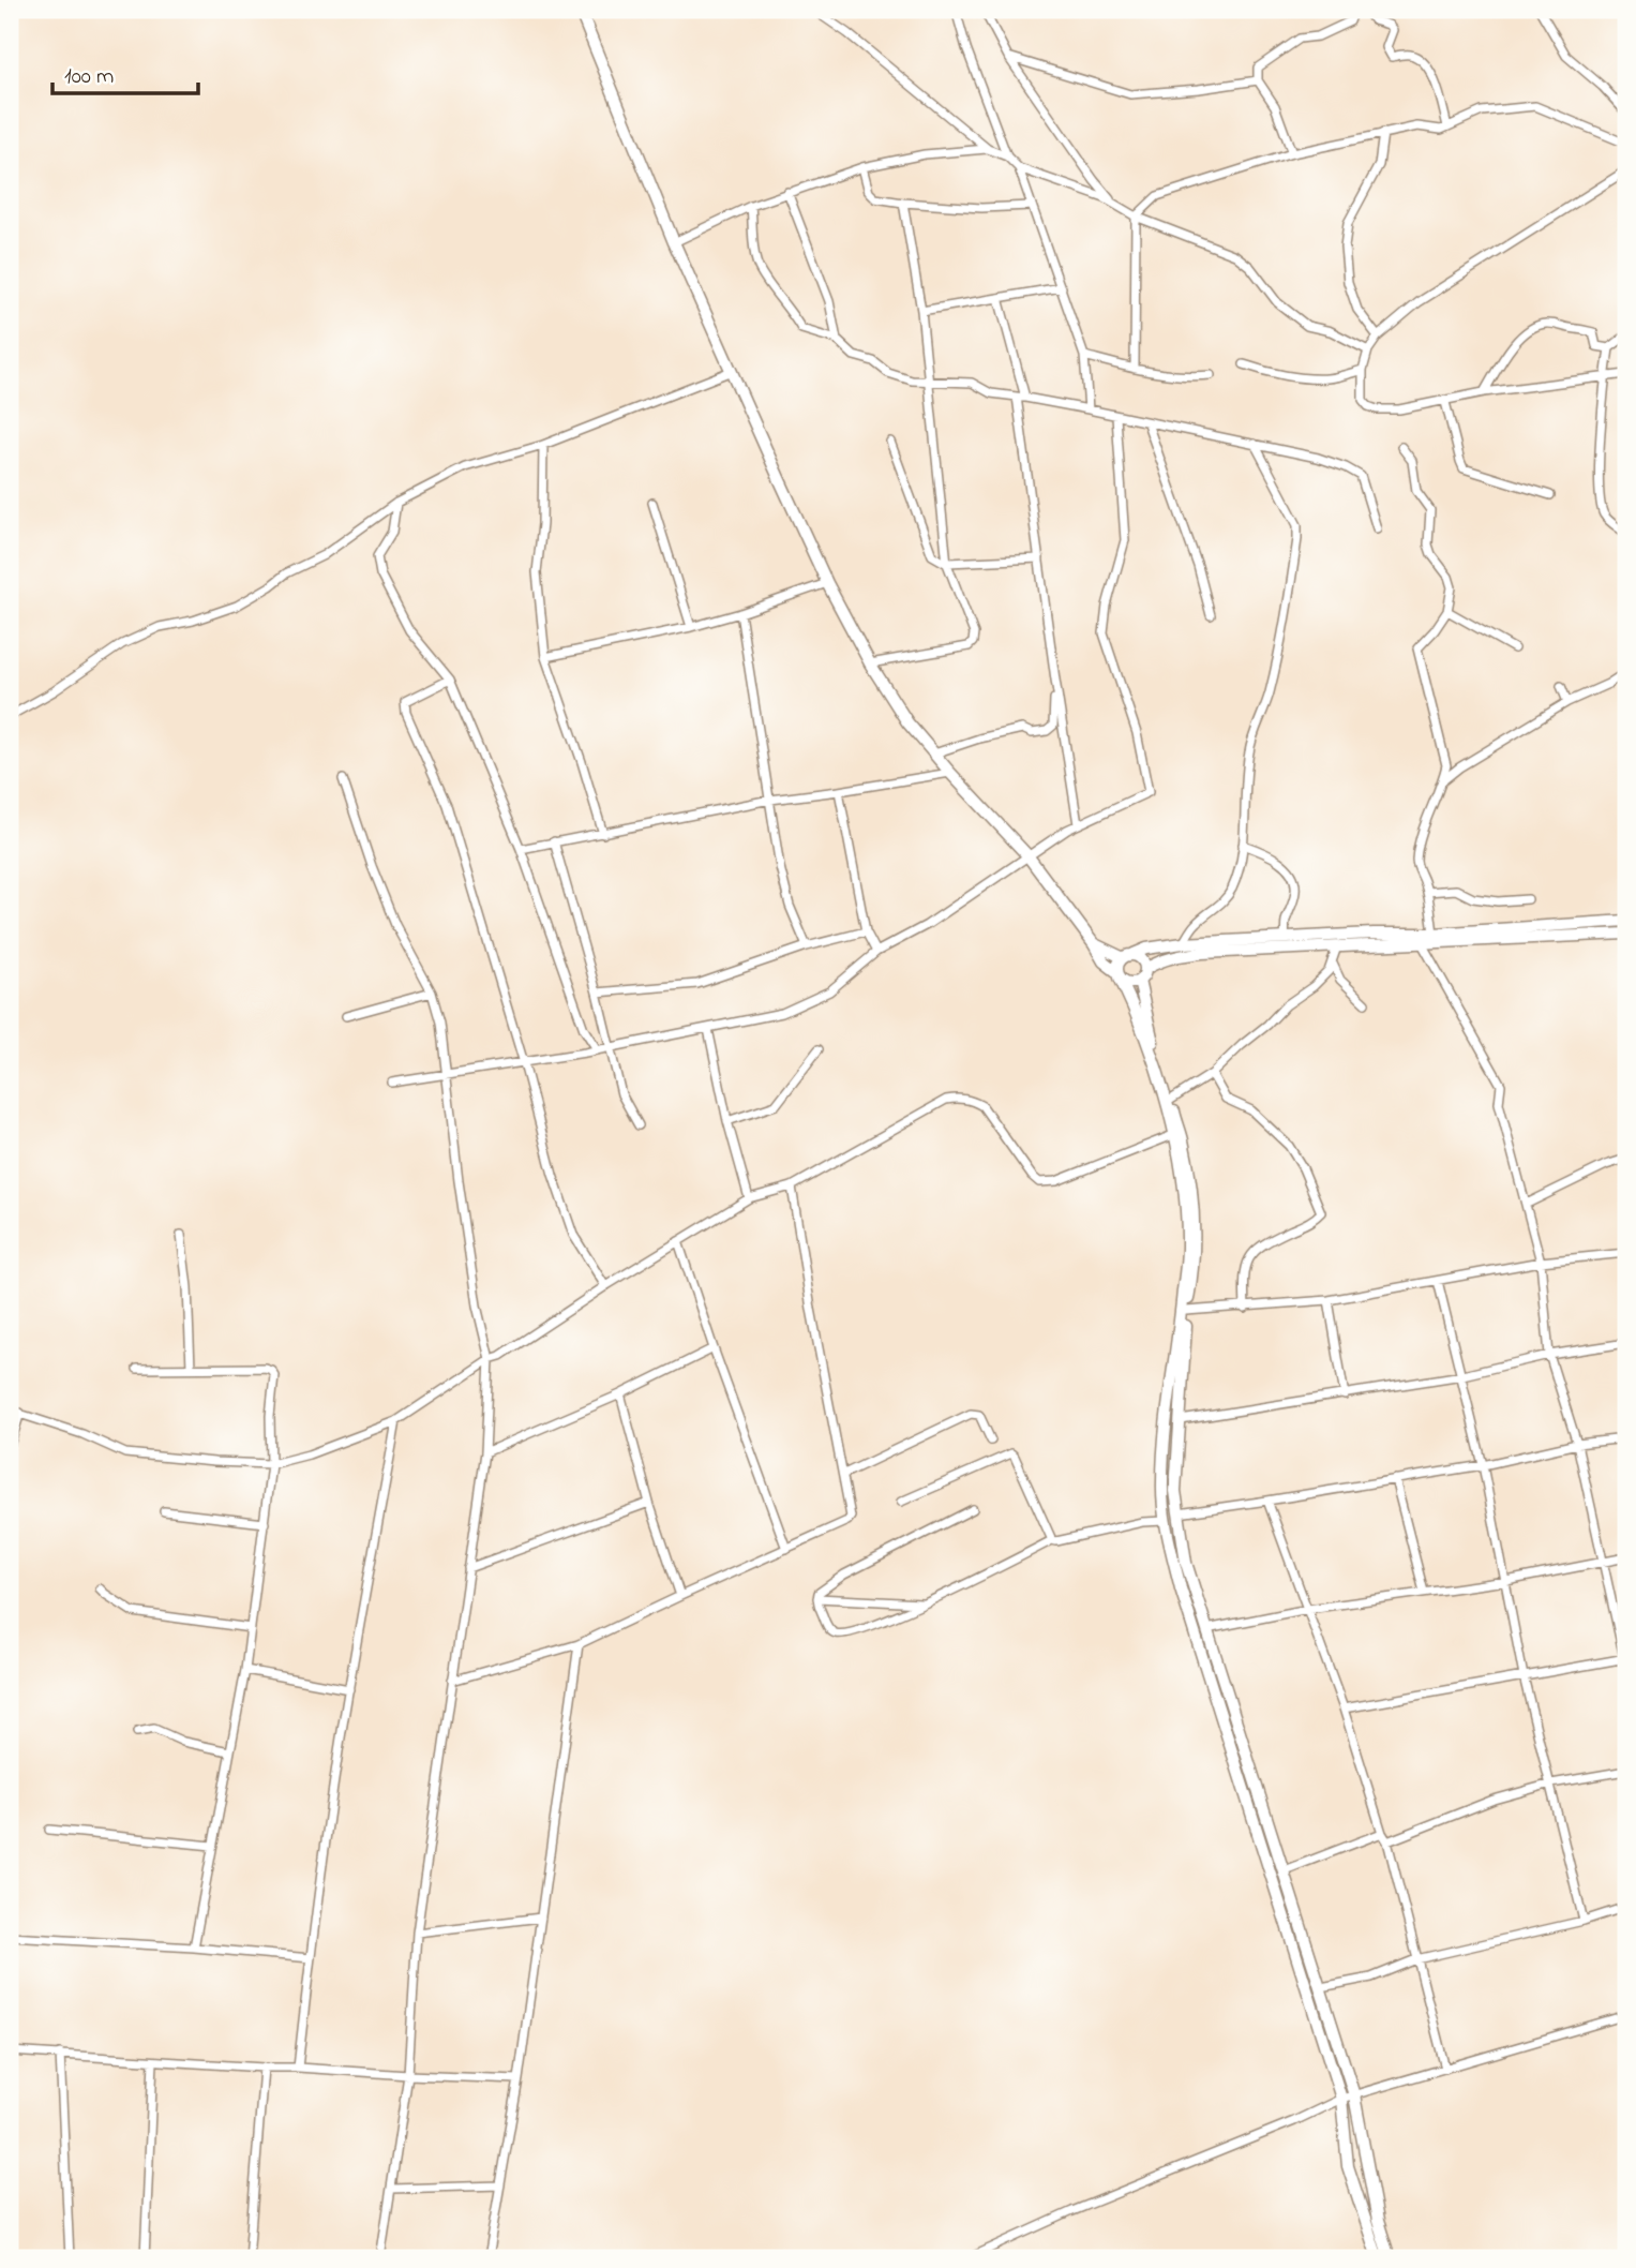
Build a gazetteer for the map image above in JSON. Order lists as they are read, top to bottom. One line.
{"scale_bar":"100 m"}
